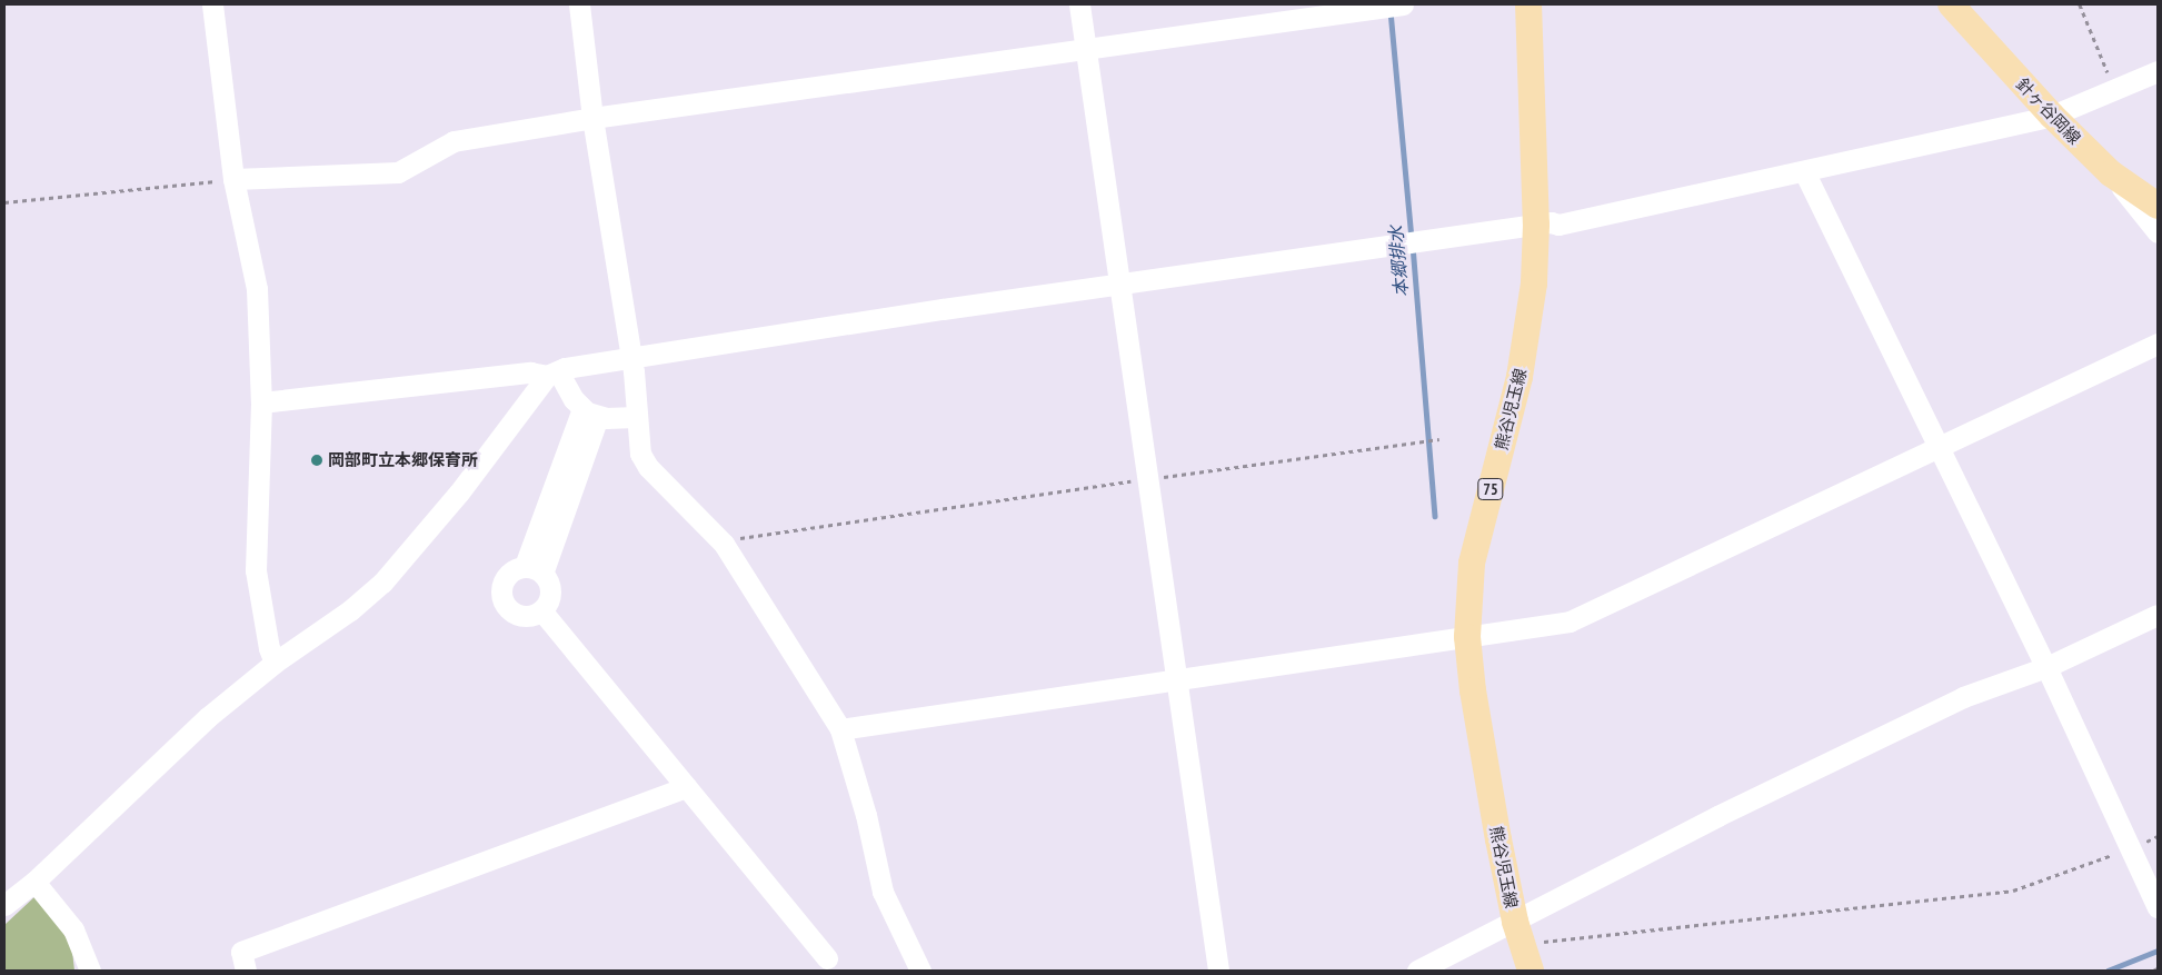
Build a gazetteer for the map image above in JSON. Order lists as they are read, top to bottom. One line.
{"streets":{"main road":["針ヶ谷岡線","熊谷児玉線","75"]},"water":["本郷排水"],"places":["岡部町立本郷保育所"]}
